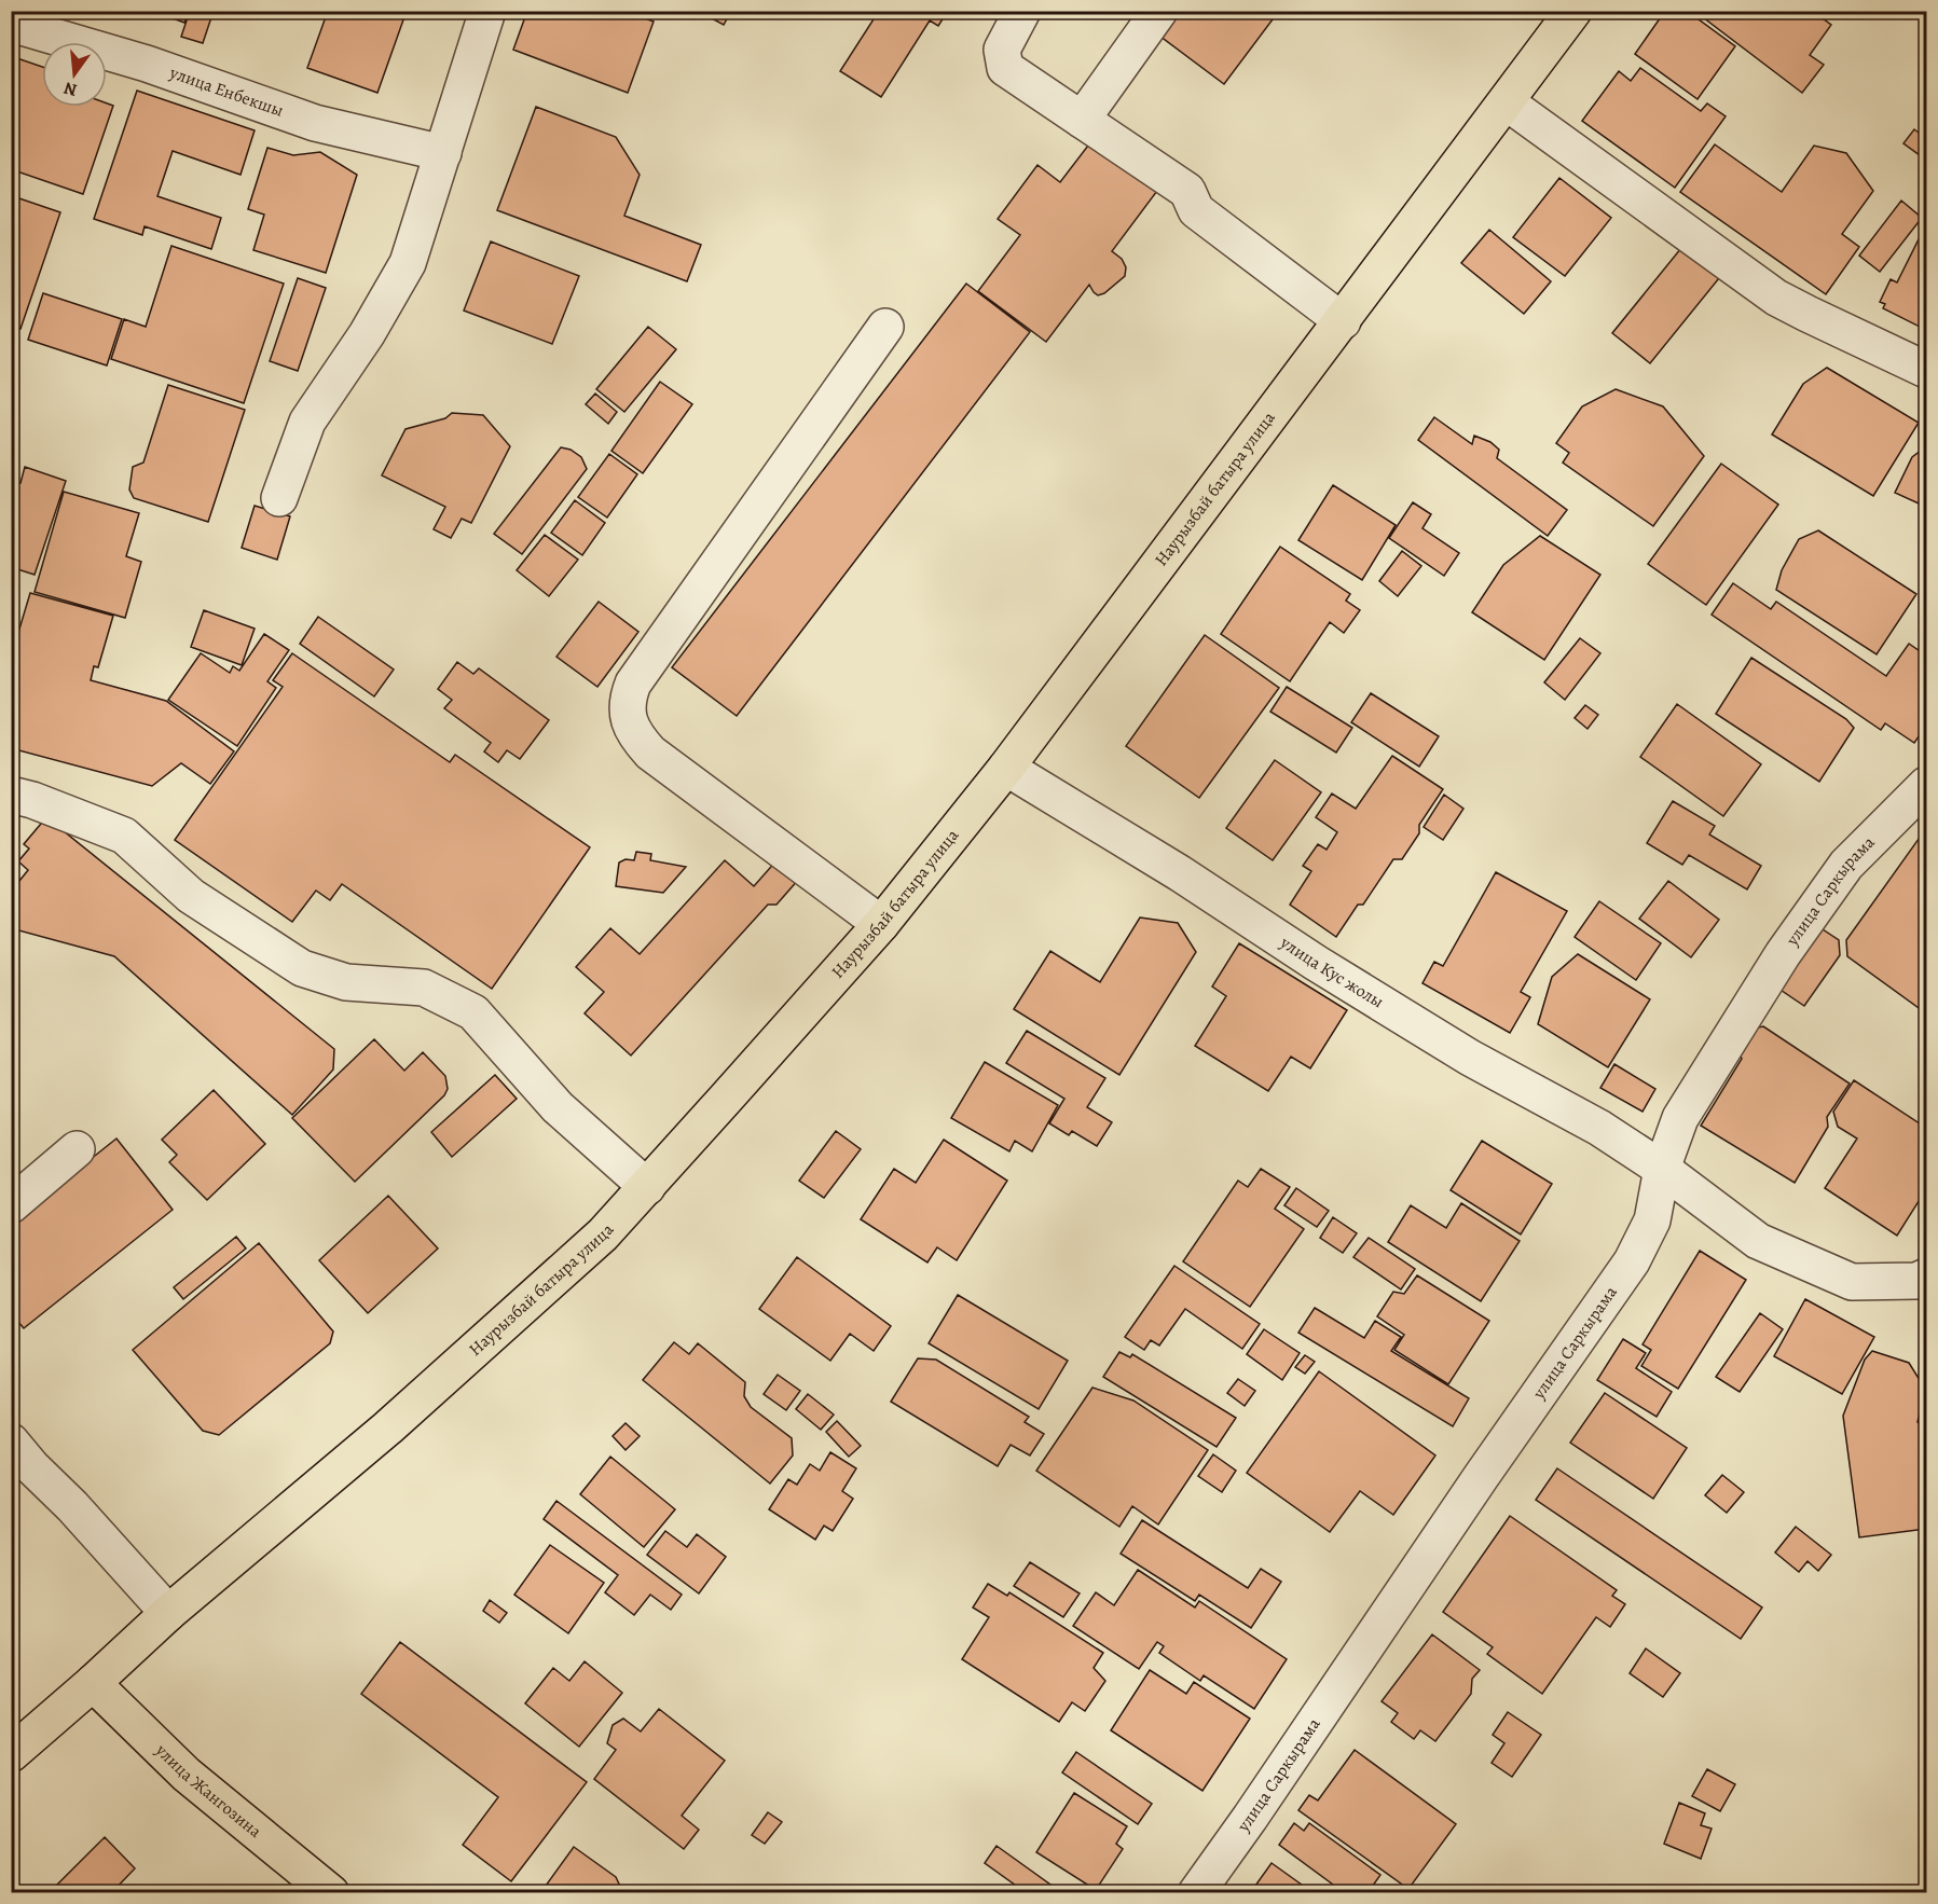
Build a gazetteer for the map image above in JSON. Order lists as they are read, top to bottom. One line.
{"streets":{"main road":["Наурызбай батыра улица","улица Жангозина"],"street":["улица Енбекшы","улица Саркырама","улица Кус жолы"]},"crossings":[["Наурызбай батыра улица","улица Кус жолы"],["Наурызбай батыра улица","улица Жангозина"],["улица Саркырама","улица Кус жолы"]],"north":"bottom"}
